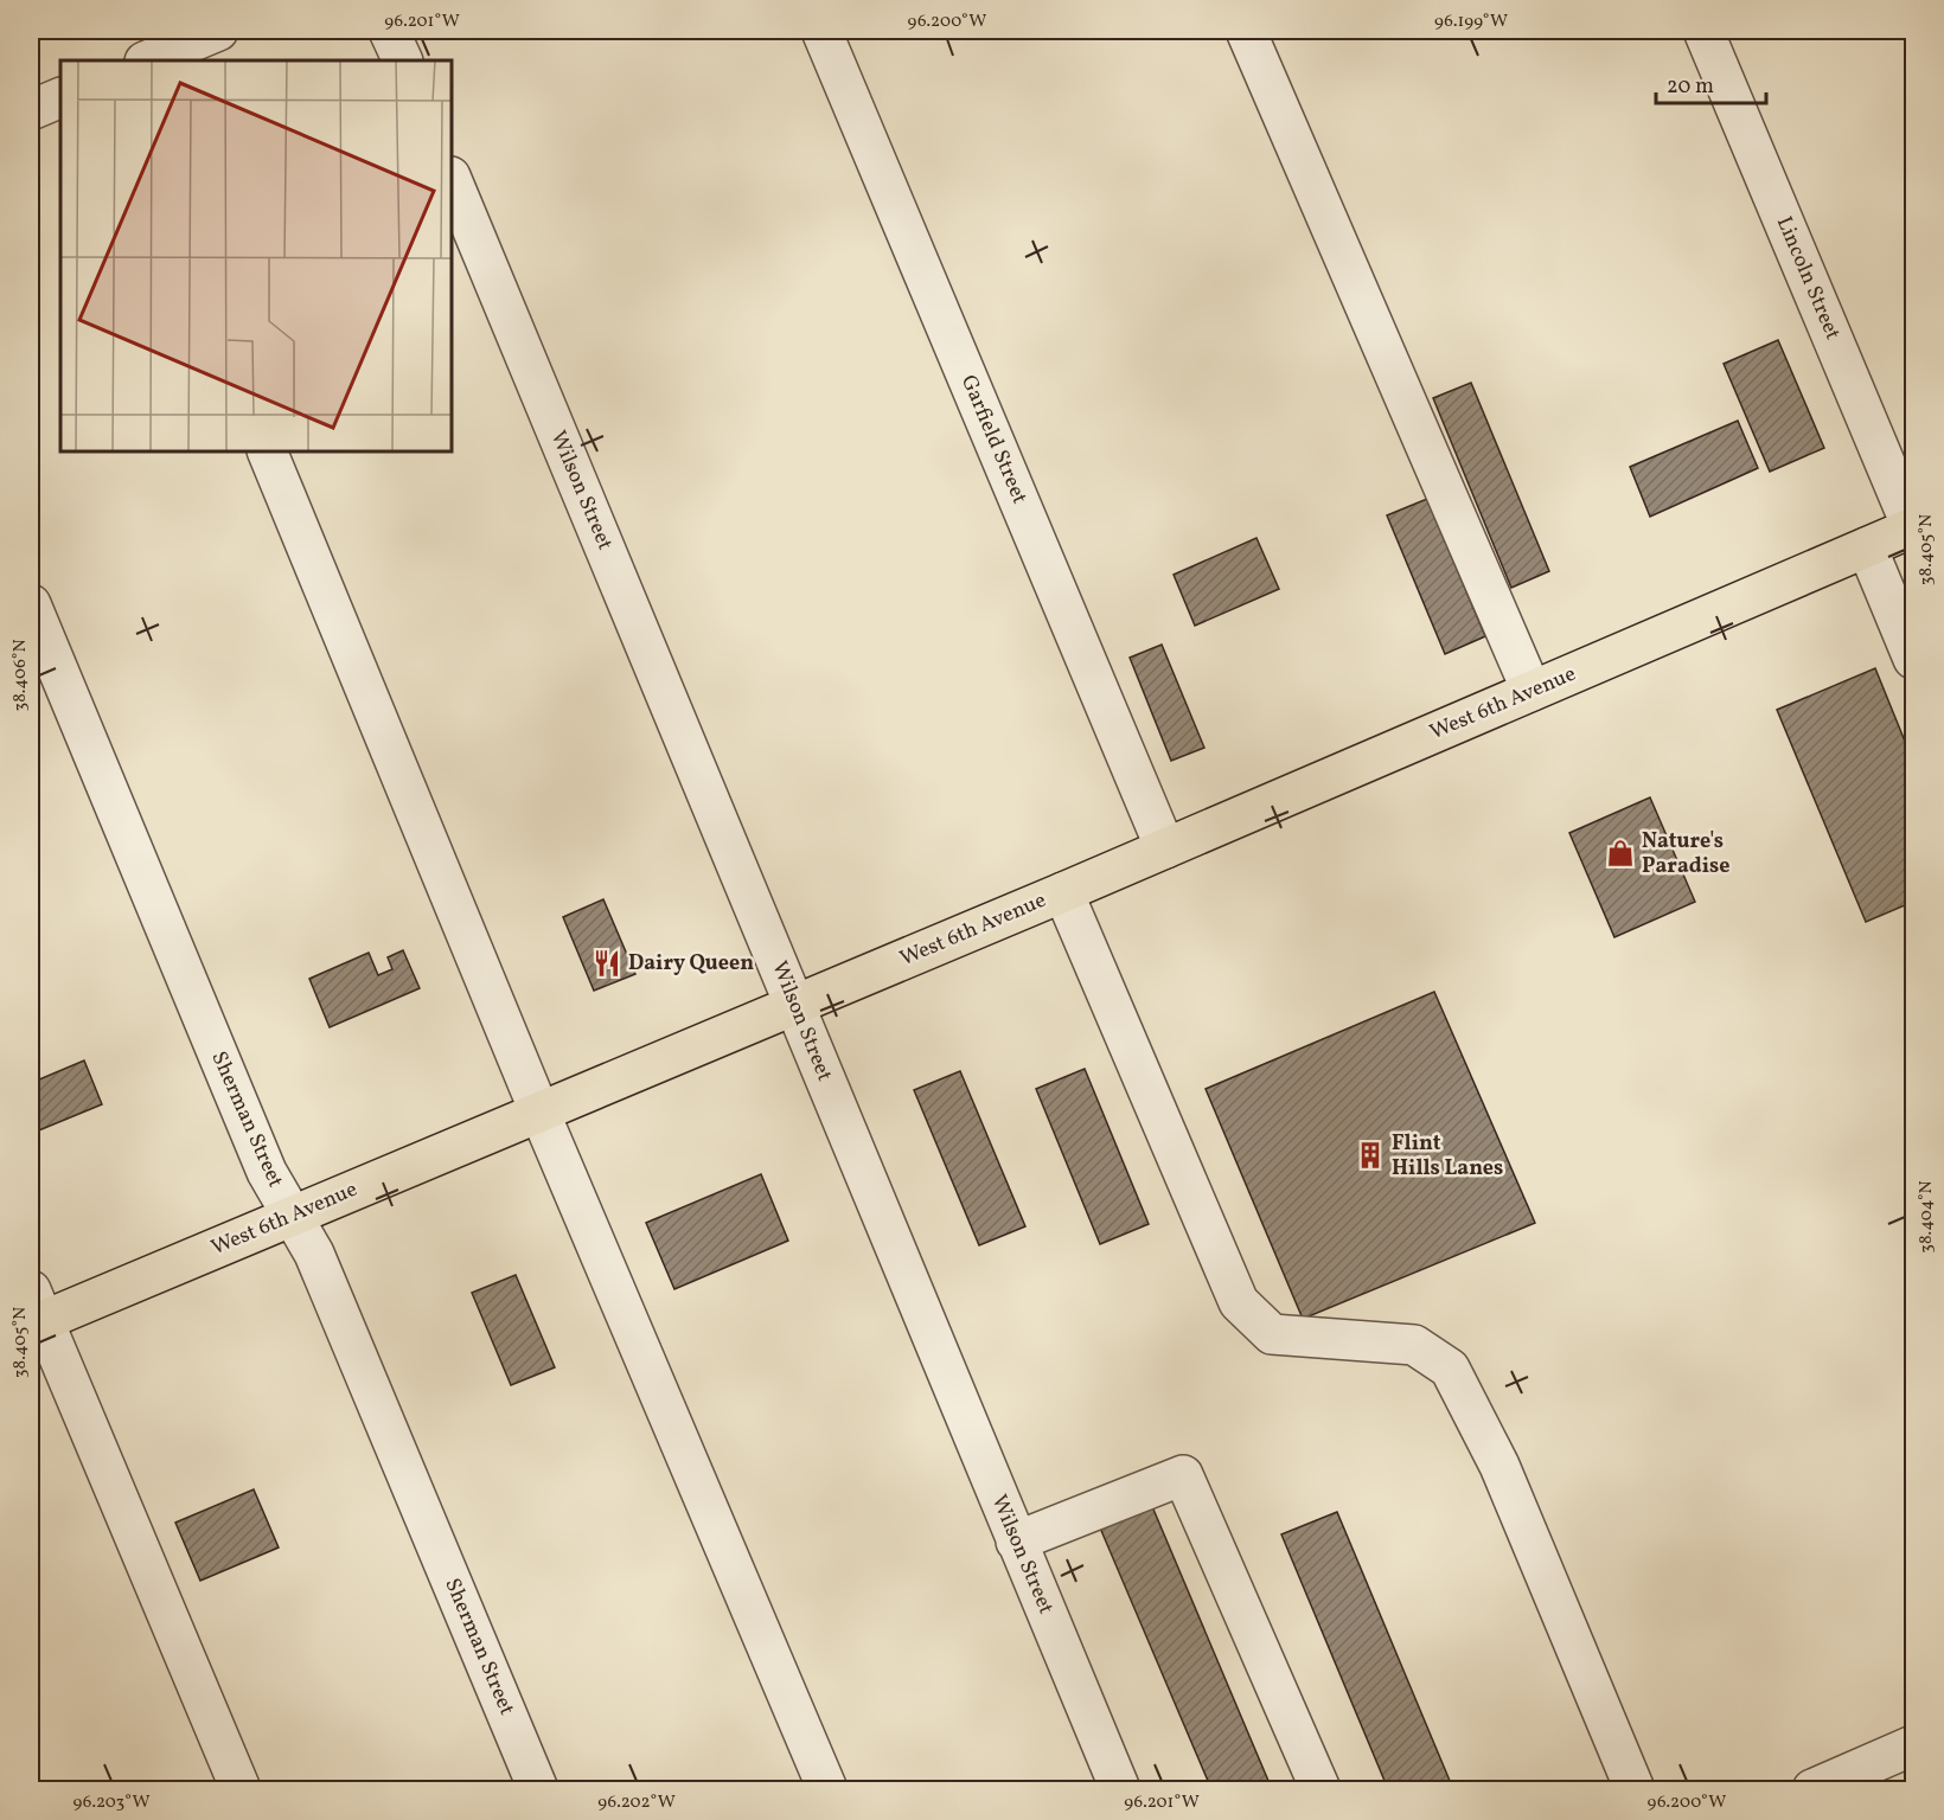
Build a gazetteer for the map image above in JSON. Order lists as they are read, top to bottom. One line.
{"streets":{"main road":["West 6th Avenue"],"street":["Lincoln Street","Garfield Street","Wilson Street","Sherman Street"]},"crossings":[["Lincoln Street","West 6th Avenue"],["Garfield Street","West 6th Avenue"],["Wilson Street","West 6th Avenue"],["West 6th Avenue","Sherman Street"]],"places":{"shop":["Nature's Paradise"],"restaurant":["Dairy Queen"],"building":["Flint Hills Lanes"]},"scale_bar":"20 m","coordinates":["96.201°W","96.200°W","96.199°W","38.405°N","38.406°N","38.404°N","96.203°W","96.202°W"]}
